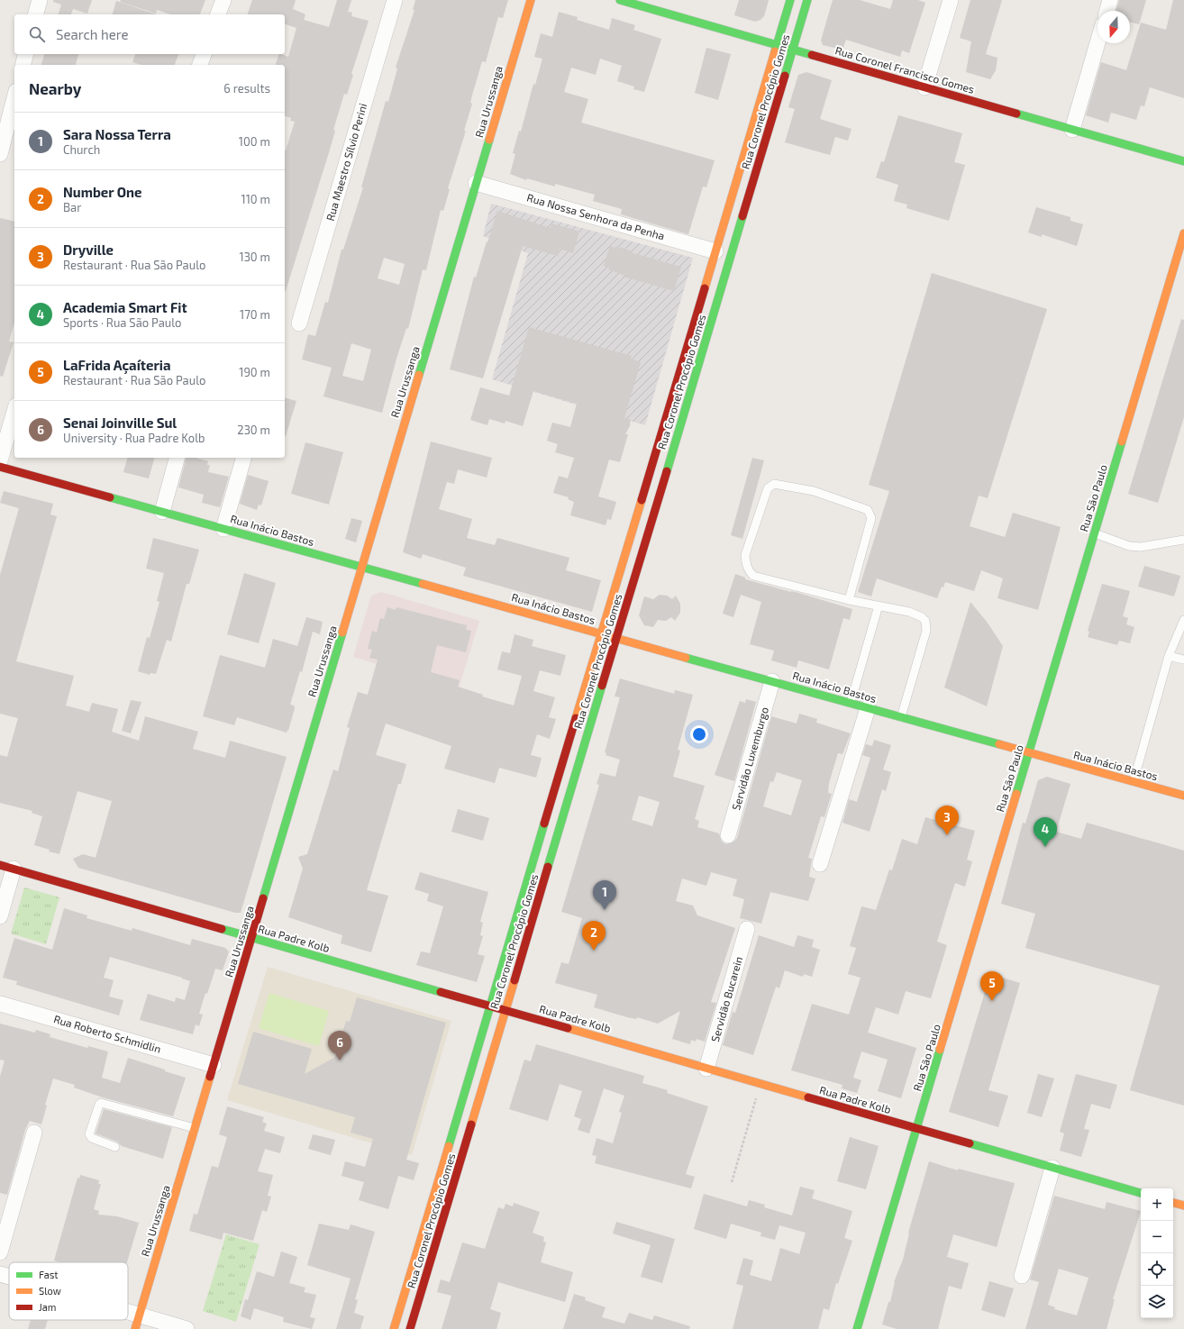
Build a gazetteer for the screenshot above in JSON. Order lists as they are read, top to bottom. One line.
{"streets":{"main road":["Rua Coronel Francisco Gomes","Rua Urussanga","Rua Coronel Procópio Gomes","Rua São Paulo","Rua Inácio Bastos","Rua Padre Kolb"],"street":["Rua Maestro Sílvio Perini","Rua Nossa Senhora da Penha","Servidão Luxemburgo","Servidão Bucarein","Rua Roberto Schmidlin"]},"crossings":[["Rua Coronel Francisco Gomes","Rua Coronel Procópio Gomes"],["Rua Urussanga","Rua Nossa Senhora da Penha"],["Rua Urussanga","Rua Inácio Bastos"],["Rua Urussanga","Rua Padre Kolb"],["Rua Urussanga","Rua Roberto Schmidlin"],["Rua Coronel Procópio Gomes","Rua Nossa Senhora da Penha"],["Rua Coronel Procópio Gomes","Rua Inácio Bastos"],["Rua Coronel Procópio Gomes","Rua Padre Kolb"],["Rua São Paulo","Rua Inácio Bastos"],["Rua São Paulo","Rua Padre Kolb"],["Rua Inácio Bastos","Servidão Luxemburgo"],["Rua Padre Kolb","Servidão Bucarein"]],"legend":["Fast","Slow","Jam"],"north":"bottom","page":{"search":"Search here","heading":["Nearby","6 results"],"list":[{"mark":"1","name":"Sara Nossa Terra","note":"Church","value":"100 m"},{"mark":"2","name":"Number One","note":"Bar","value":"110 m"},{"mark":"3","name":"Dryville","note":"Restaurant · Rua São Paulo","value":"130 m"},{"mark":"4","name":"Academia Smart Fit","note":"Sports · Rua São Paulo","value":"170 m"},{"mark":"5","name":"LaFrida Açaíteria","note":"Restaurant · Rua São Paulo","value":"190 m"},{"mark":"6","name":"Senai Joinville Sul","note":"University · Rua Padre Kolb","value":"230 m"}],"pins":["3","4","1","2","5","6"],"map_buttons":["+","−"]}}
